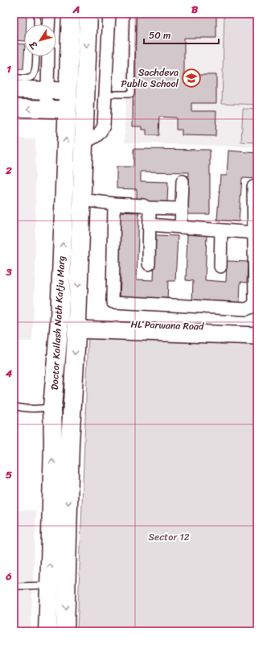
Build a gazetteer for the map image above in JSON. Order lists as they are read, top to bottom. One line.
{"streets":{"main road":["Doctor Kailash Nath Katju Marg"],"street":["HL Parwana Road"]},"crossings":[["Doctor Kailash Nath Katju Marg","HL Parwana Road"]],"parks":["Sector 12"],"places":{"school or university":["Sachdeva Public School"]},"scale_bar":"50 m","north":"bottom left","grid":{"columns":["A","B"],"rows":["1","2","3","4","5","6"]}}
